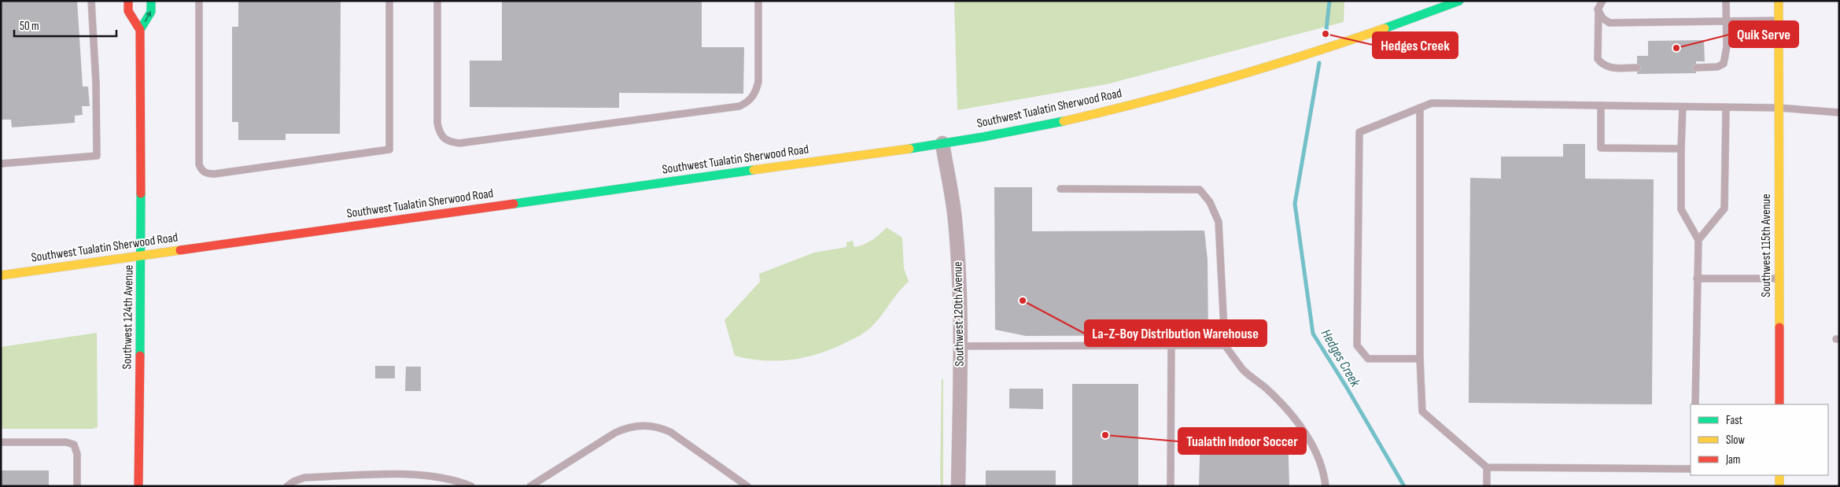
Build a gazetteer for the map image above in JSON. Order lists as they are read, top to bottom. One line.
{"streets":{"main road":["Southwest Tualatin Sherwood Road","Southwest 115th Avenue","Southwest 124th Avenue"],"street":["Southwest 120th Avenue"]},"crossings":[["Southwest Tualatin Sherwood Road","Southwest 120th Avenue"],["Southwest Tualatin Sherwood Road","Southwest 124th Avenue"]],"water":["Hedges Creek"],"places":["Hedges Creek","Quik Serve","La-Z-Boy Distribution Warehouse","Tualatin Indoor Soccer"],"legend":["Fast","Slow","Jam"],"scale_bar":"50 m"}
